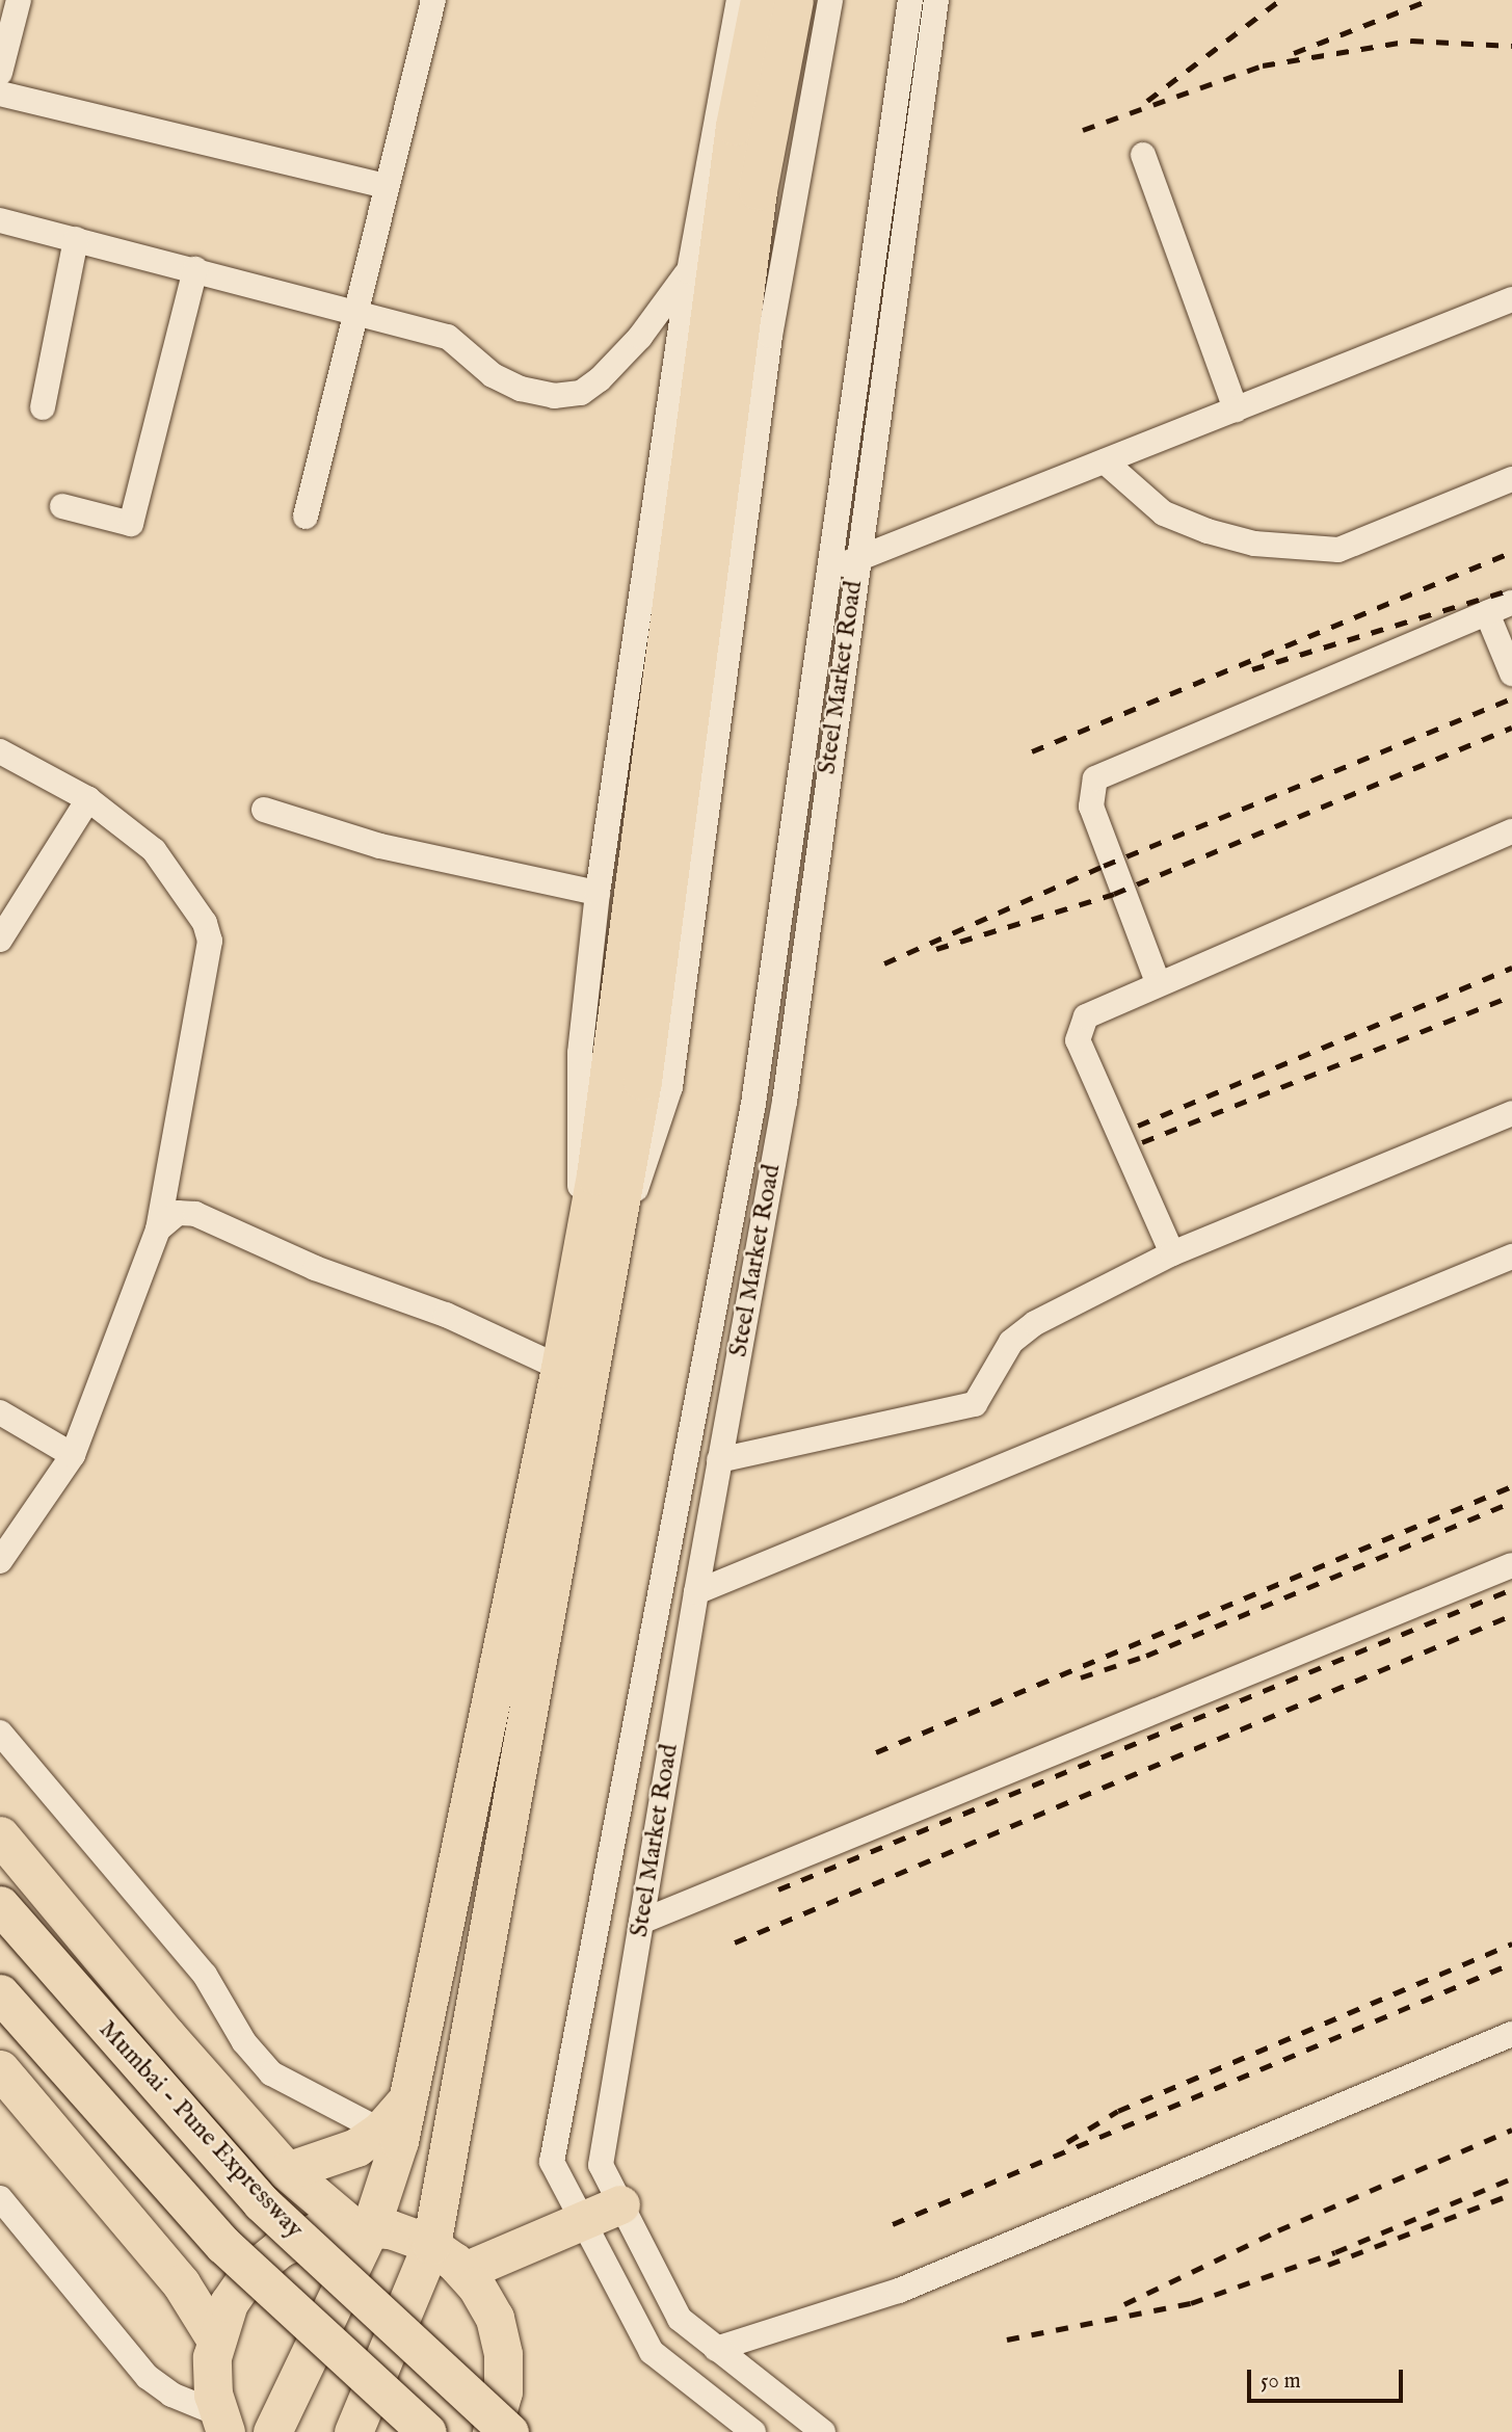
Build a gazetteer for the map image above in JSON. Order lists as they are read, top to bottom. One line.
{"streets":{"highway":["Mumbai - Pune Expressway"],"street":["Steel Market Road"]},"scale_bar":"50 m"}
